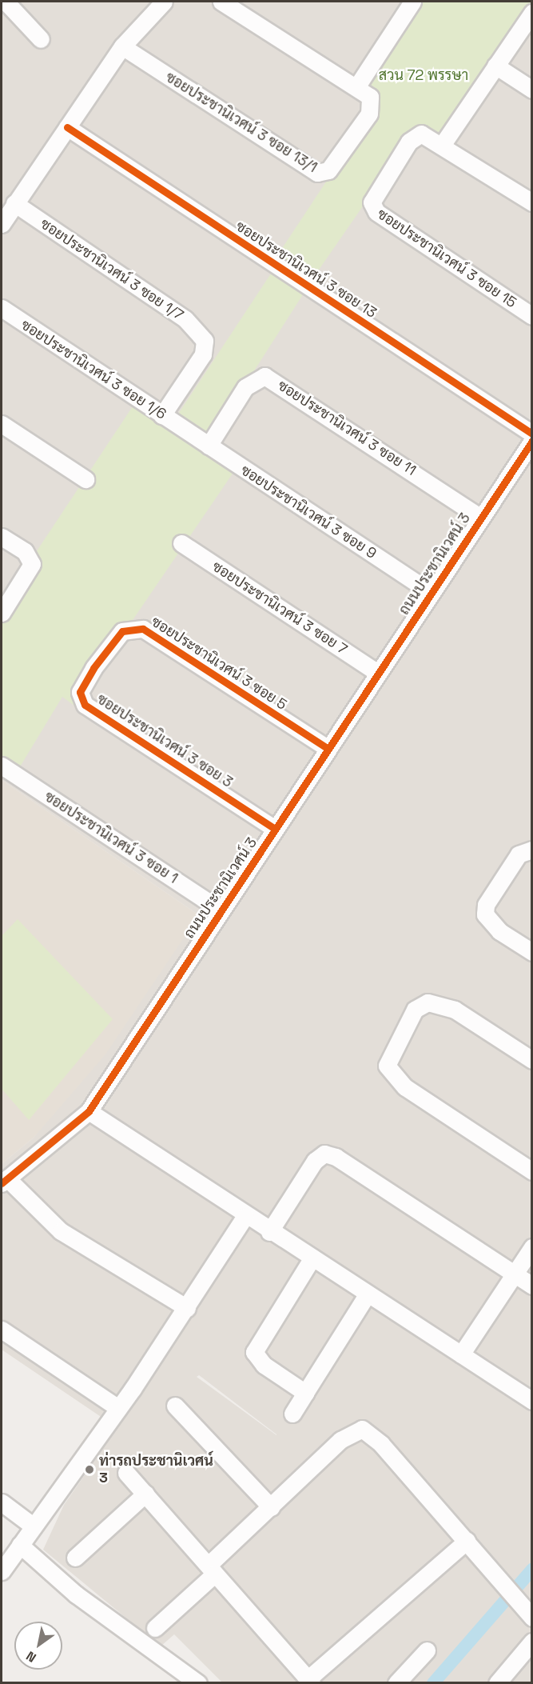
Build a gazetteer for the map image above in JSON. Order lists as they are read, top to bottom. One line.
{"streets":{"street":["ซอยประชานิเวศน์ 3 ซอย 13/1","ซอยประชานิเวศน์ 3 ซอย 15","ซอยประชานิเวศน์ 3 ซอย 1/7","ซอยประชานิเวศน์ 3 ซอย 13","ซอยประชานิเวศน์ 3 ซอย 1/6","ซอยประชานิเวศน์ 3 ซอย 11","ซอยประชานิเวศน์ 3 ซอย 9","ถนนประชานิเวศน์ 3","ซอยประชานิเวศน์ 3 ซอย 7","ซอยประชานิเวศน์ 3 ซอย 5","ซอยประชานิเวศน์ 3 ซอย 3","ซอยประชานิเวศน์ 3 ซอย 1"]},"crossings":[["ซอยประชานิเวศน์ 3 ซอย 1/7","ซอยประชานิเวศน์ 3 ซอย 1/6"],["ซอยประชานิเวศน์ 3 ซอย 1/6","ซอยประชานิเวศน์ 3 ซอย 9"],["ซอยประชานิเวศน์ 3 ซอย 11","ซอยประชานิเวศน์ 3 ซอย 9"],["ซอยประชานิเวศน์ 3 ซอย 11","ถนนประชานิเวศน์ 3"],["ซอยประชานิเวศน์ 3 ซอย 9","ถนนประชานิเวศน์ 3"],["ถนนประชานิเวศน์ 3","ซอยประชานิเวศน์ 3 ซอย 7"],["ถนนประชานิเวศน์ 3","ซอยประชานิเวศน์ 3 ซอย 5"],["ถนนประชานิเวศน์ 3","ซอยประชานิเวศน์ 3 ซอย 3"],["ถนนประชานิเวศน์ 3","ซอยประชานิเวศน์ 3 ซอย 1"],["ซอยประชานิเวศน์ 3 ซอย 5","ซอยประชานิเวศน์ 3 ซอย 3"]],"parks":["สวน 72 พรรษา"],"places":["ท่ารถประชานิเวศน์ 3"],"north":"bottom left"}
